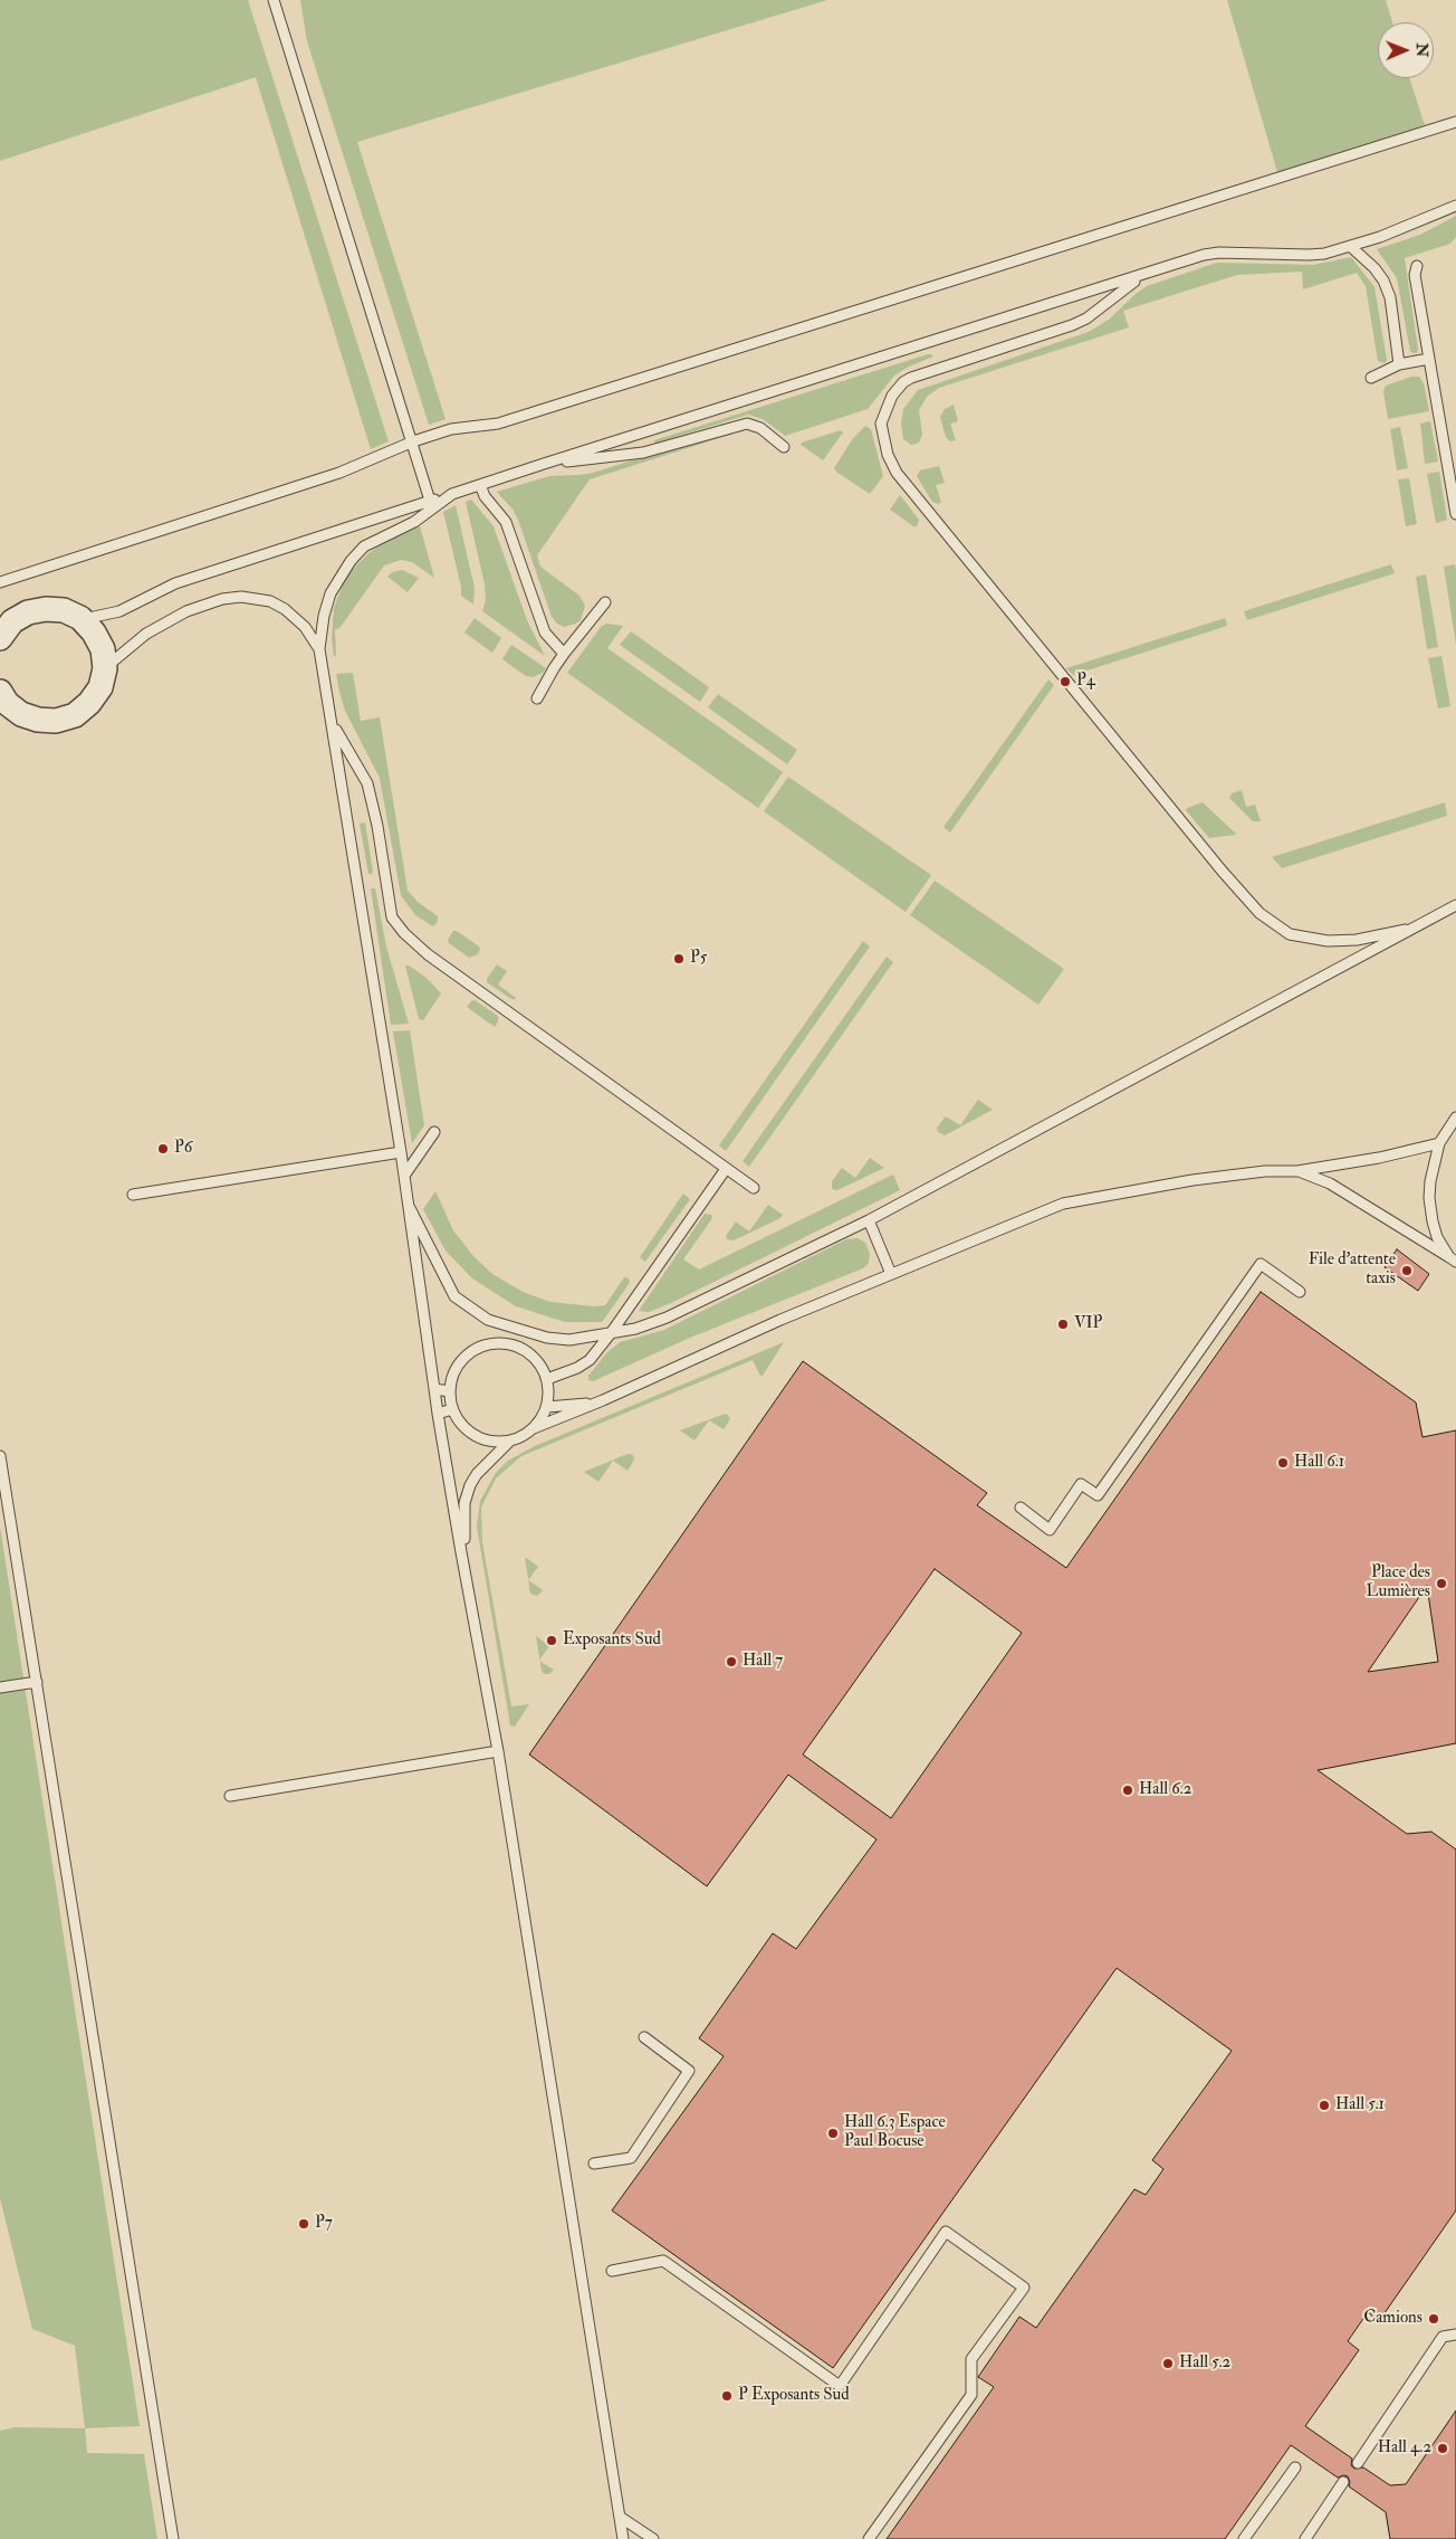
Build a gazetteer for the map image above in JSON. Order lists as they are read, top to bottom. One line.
{"places":["P4","P5","P6","File d'attente taxis","VIP","Hall 6.1","Place des Lumières","Exposants Sud","Hall 7","Hall 6.2","Hall 5.1","Hall 6.3 Espace Paul Bocuse","P7","Camions","Hall 5.2","P Exposants Sud","Hall 4.2"],"north":"right"}
